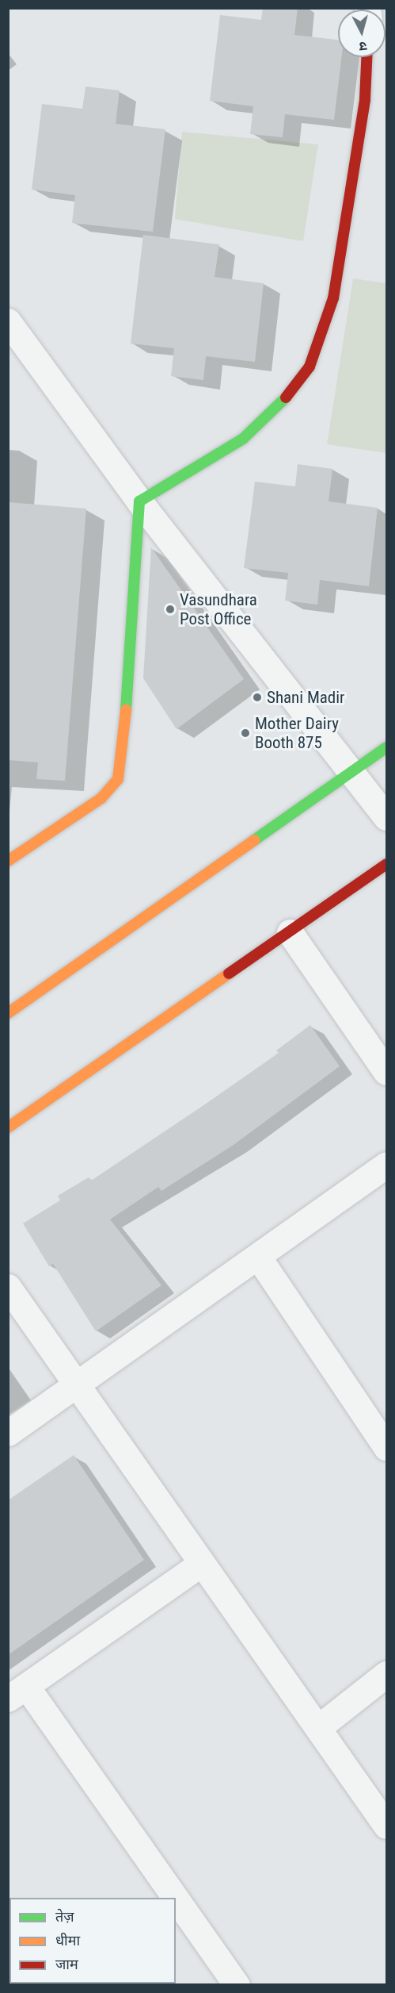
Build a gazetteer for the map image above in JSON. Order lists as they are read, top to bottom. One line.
{"places":["Vasundhara Post Office","Shani Madir","Mother Dairy Booth 875"],"legend":["तेज़","धीमा","जाम"],"north":"bottom"}
